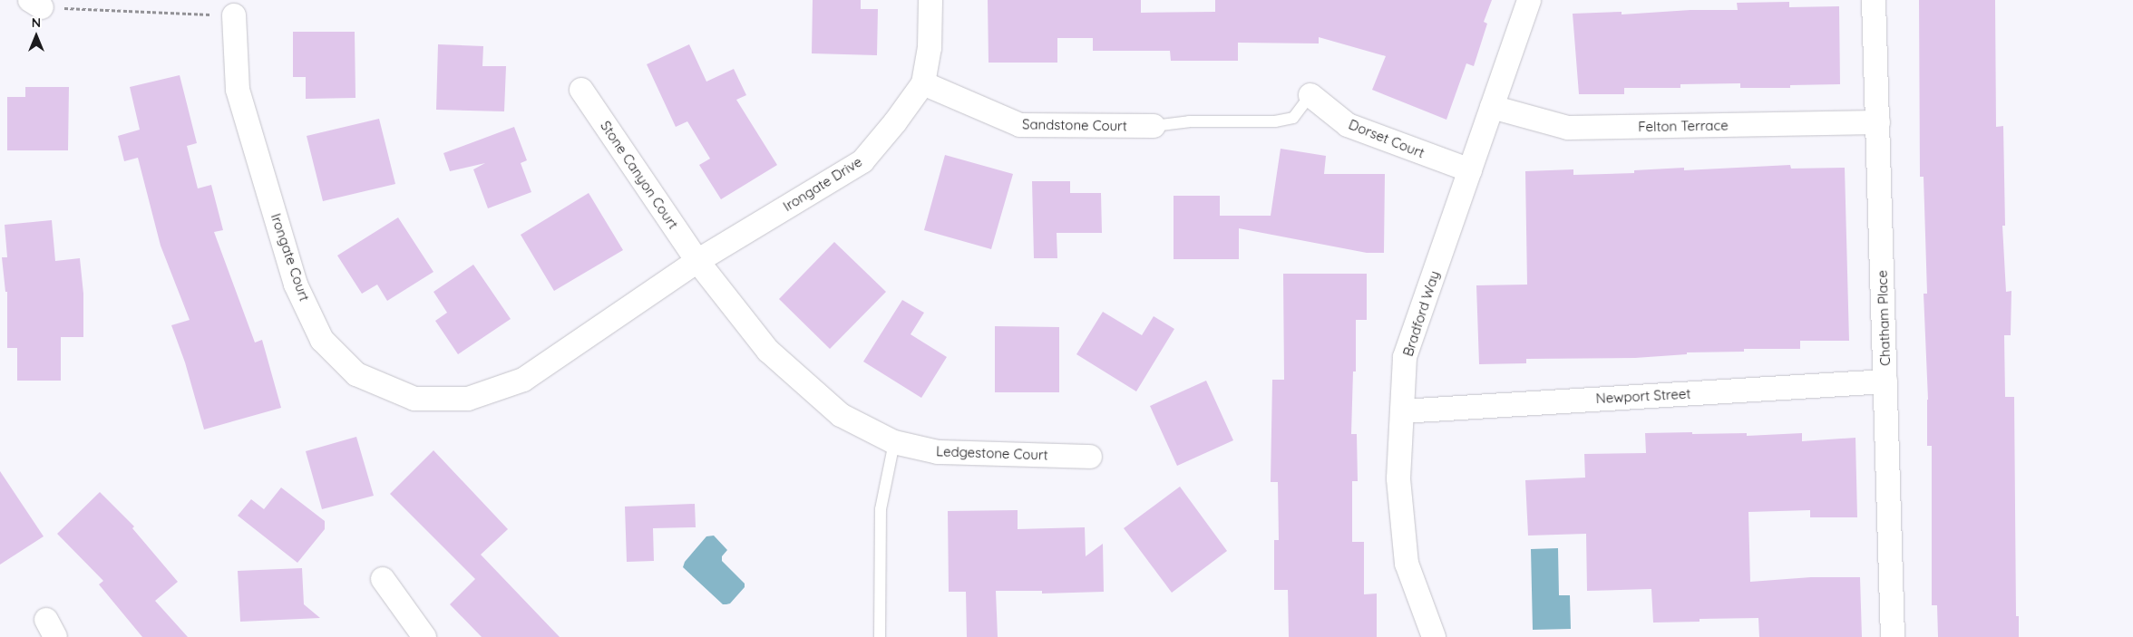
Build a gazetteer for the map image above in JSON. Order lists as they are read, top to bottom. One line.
{"streets":{"street":["Sandstone Court","Felton Terrace","Dorset Court","Stone Canyon Court","Irongate Drive","Irongate Court","Bradford Way","Chatham Place","Newport Street","Ledgestone Court"]},"crossings":[["Sandstone Court","Irongate Drive"],["Felton Terrace","Bradford Way"],["Felton Terrace","Chatham Place"],["Dorset Court","Bradford Way"],["Stone Canyon Court","Irongate Drive"],["Stone Canyon Court","Irongate Court"],["Stone Canyon Court","Ledgestone Court"],["Irongate Drive","Irongate Court"],["Irongate Drive","Ledgestone Court"],["Irongate Court","Ledgestone Court"],["Bradford Way","Newport Street"],["Chatham Place","Newport Street"]],"north":"top"}
